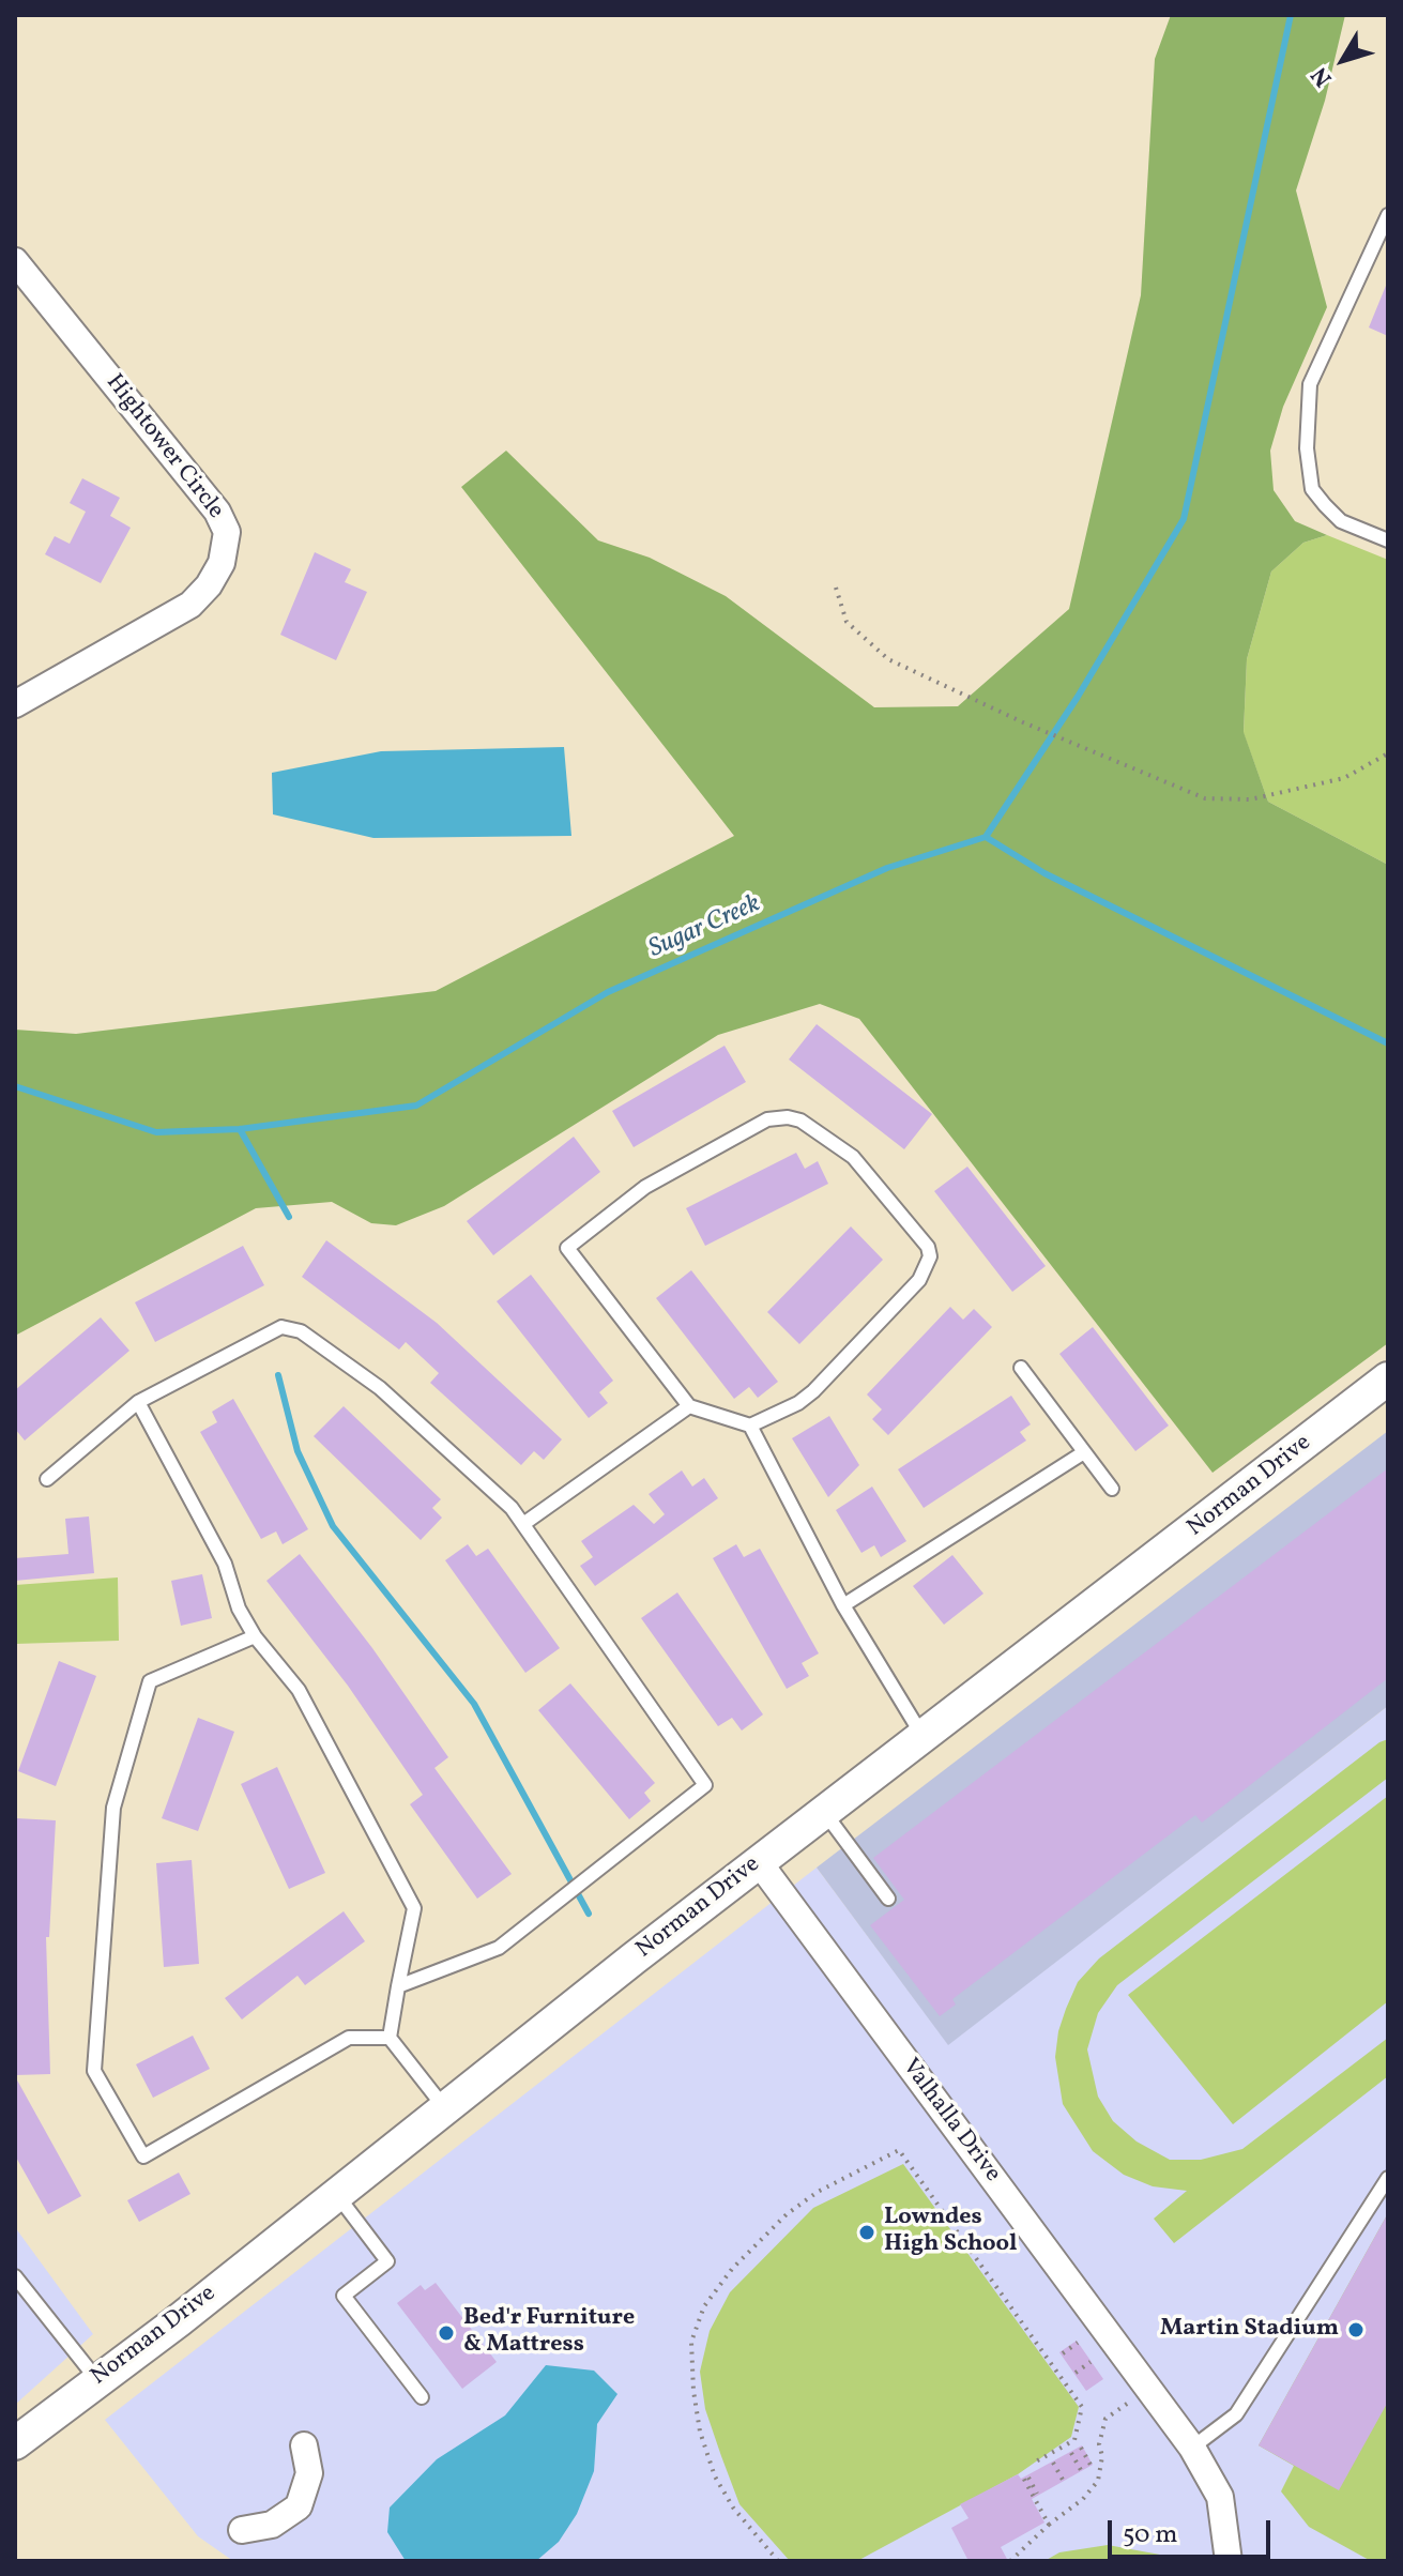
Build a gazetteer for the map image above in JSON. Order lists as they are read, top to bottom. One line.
{"streets":{"street":["Hightower Circle","Norman Drive","Valhalla Drive"]},"crossings":[["Norman Drive","Valhalla Drive"]],"water":["Sugar Creek"],"places":["Lowndes High School","Martin Stadium","Bed'r Furniture & Mattress"],"scale_bar":"50 m","north":"bottom left"}
